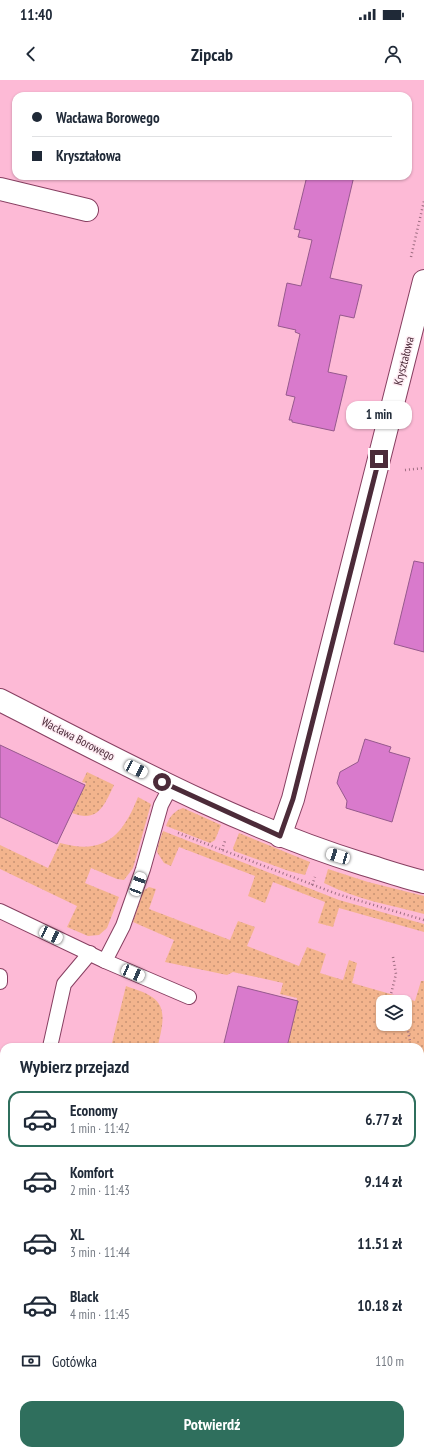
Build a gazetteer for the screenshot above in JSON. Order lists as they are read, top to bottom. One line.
{"streets":{"street":["Kryształowa","Wacława Borowego"]},"crossings":[["Kryształowa","Wacława Borowego"]],"page":{"status":"11:40","header":"Zipcab","banner":["Wacława Borowego","Kryształowa"],"bubble":"1 min","heading":"Wybierz przejazd","list":[{"name":"Economy","note":"1 min · 11:42","value":"6.77 zł"},{"name":"Komfort","note":"2 min · 11:43","value":"9.14 zł"},{"name":"XL","note":"3 min · 11:44","value":"11.51 zł"},{"name":"Black","note":"4 min · 11:45","value":"10.18 zł"}],"pay":["Gotówka","110 m"],"buttons":"Potwierdź"}}
